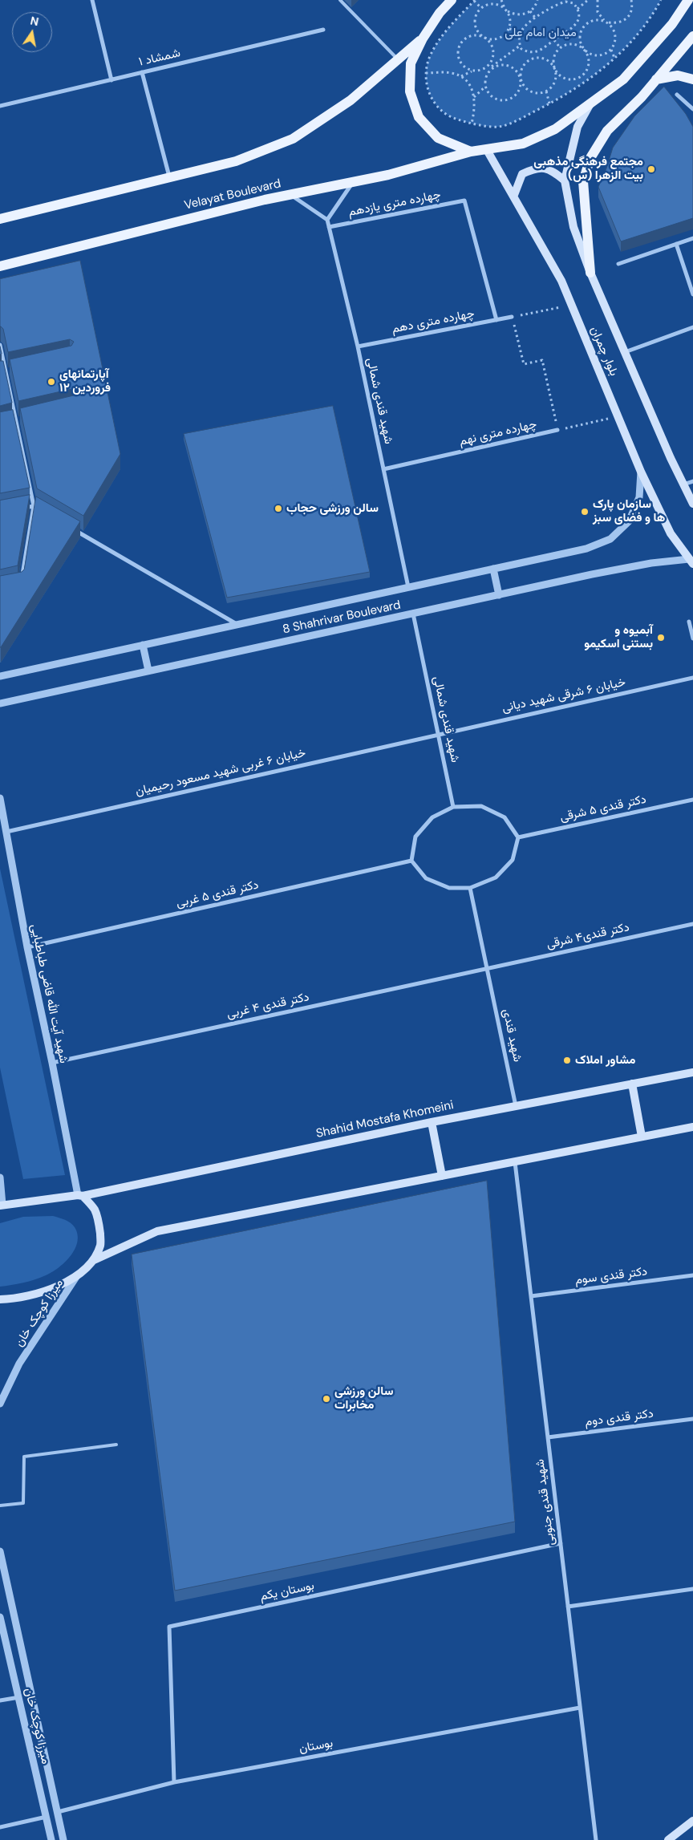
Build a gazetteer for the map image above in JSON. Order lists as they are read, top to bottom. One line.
{"streets":{"main road":["Velayat Boulevard","بلوار چمران","Shahid Mostafa Khomeini"],"street":["شمشاد ۱","چهارده متری یازدهم","چهارده متری دهم","شهید قندی شمالی","چهارده متری نهم","8 Shahrivar Boulevard","خیابان ۶ شرقی شهید دیانی","خیابان ۶ غربی شهید مسعود رحیمیان","دکتر قندی ۵ شرقی","دکتر قندی ۵ غربی","دکتر قندی۴ شرقی","شهید آیت الله قاضی طباطبایی","دکتر قندی ۴ غربی","شهید قندی","دکتر قندی سوم","میرزا کوچک خان","دکتر قندی دوم","شهید قندی جنوبی","بوستان یکم","بوستان"]},"crossings":[["Velayat Boulevard","بلوار چمران"],["چهارده متری یازدهم","چهارده متری دهم"],["چهارده متری یازدهم","شهید قندی شمالی"],["چهارده متری دهم","شهید قندی شمالی"],["بلوار چمران","8 Shahrivar Boulevard"],["شهید قندی شمالی","چهارده متری نهم"],["شهید قندی شمالی","8 Shahrivar Boulevard"],["شهید قندی شمالی","خیابان ۶ شرقی شهید دیانی"],["شهید قندی شمالی","خیابان ۶ غربی شهید مسعود رحیمیان"],["شهید قندی شمالی","دکتر قندی ۵ شرقی"],["شهید قندی شمالی","دکتر قندی ۵ غربی"],["شهید قندی شمالی","شهید قندی"],["خیابان ۶ شرقی شهید دیانی","خیابان ۶ غربی شهید مسعود رحیمیان"],["خیابان ۶ غربی شهید مسعود رحیمیان","شهید آیت الله قاضی طباطبایی"],["دکتر قندی ۵ شرقی","دکتر قندی ۵ غربی"],["دکتر قندی ۵ شرقی","شهید قندی"],["دکتر قندی ۵ غربی","شهید آیت الله قاضی طباطبایی"],["دکتر قندی ۵ غربی","شهید قندی"],["دکتر قندی۴ شرقی","دکتر قندی ۴ غربی"],["دکتر قندی۴ شرقی","شهید قندی"],["شهید آیت الله قاضی طباطبایی","دکتر قندی ۴ غربی"],["شهید آیت الله قاضی طباطبایی","Shahid Mostafa Khomeini"],["دکتر قندی ۴ غربی","شهید قندی"],["شهید قندی","Shahid Mostafa Khomeini"],["دکتر قندی سوم","شهید قندی جنوبی"],["دکتر قندی دوم","شهید قندی جنوبی"],["شهید قندی جنوبی","بوستان یکم"],["شهید قندی جنوبی","بوستان"],["بوستان یکم","بوستان"]],"parks":["میدان امام علی"],"places":["مجتمع فرهنگی مذهبی بیت الزهرا (س)","آپارتمانهای ۱۲ فروردین","سالن ورزشی حجاب","سازمان پارک ها و فضای سبز","آبمیوه و بستنی اسکیمو","مشاور املاک","سالن ورزشی مخابرات"],"north":"top"}
